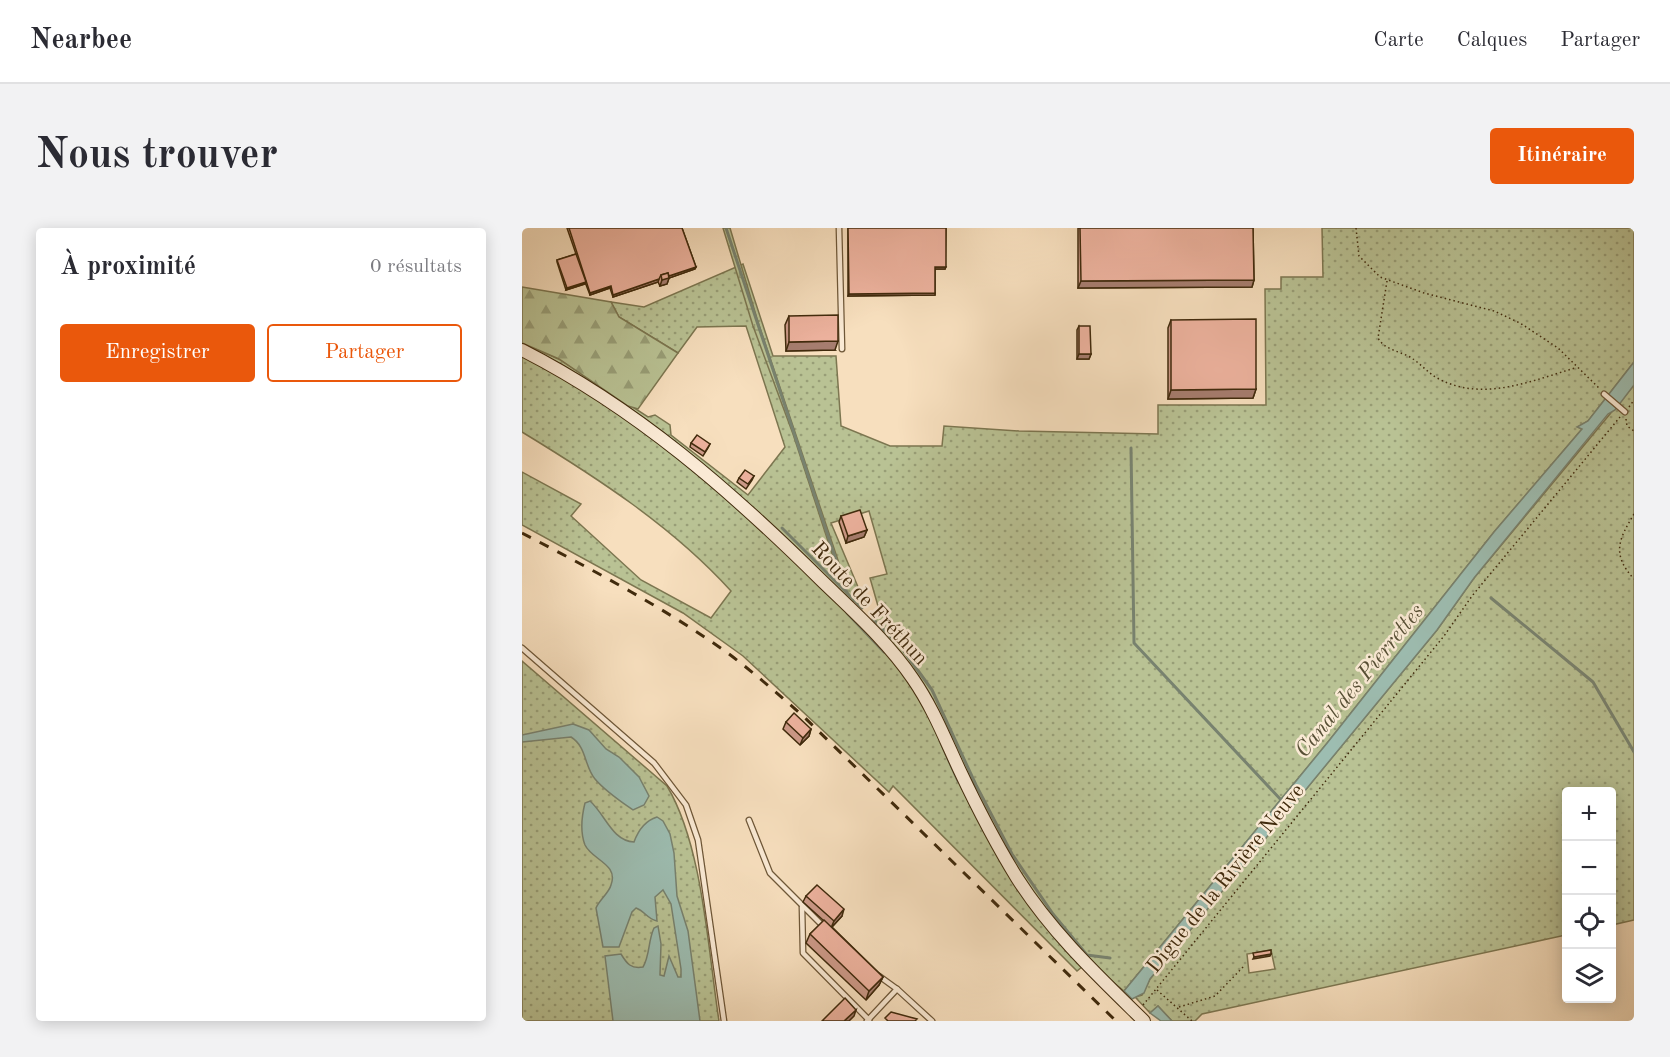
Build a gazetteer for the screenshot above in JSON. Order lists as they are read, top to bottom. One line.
{"streets":{"street":["Route de Fréthun"],"path":["Digue de la Rivière Neuve"]},"crossings":[["Route de Fréthun","Digue de la Rivière Neuve"]],"water":["Canal des Pierrettes"],"page":{"header":"Nearbee","nav":["Carte","Calques","Partager"],"buttons":["Itinéraire",["Enregistrer","Partager"]],"title":"Nous trouver","heading":["À proximité","0 résultats"],"map_buttons":["+","−"]}}
